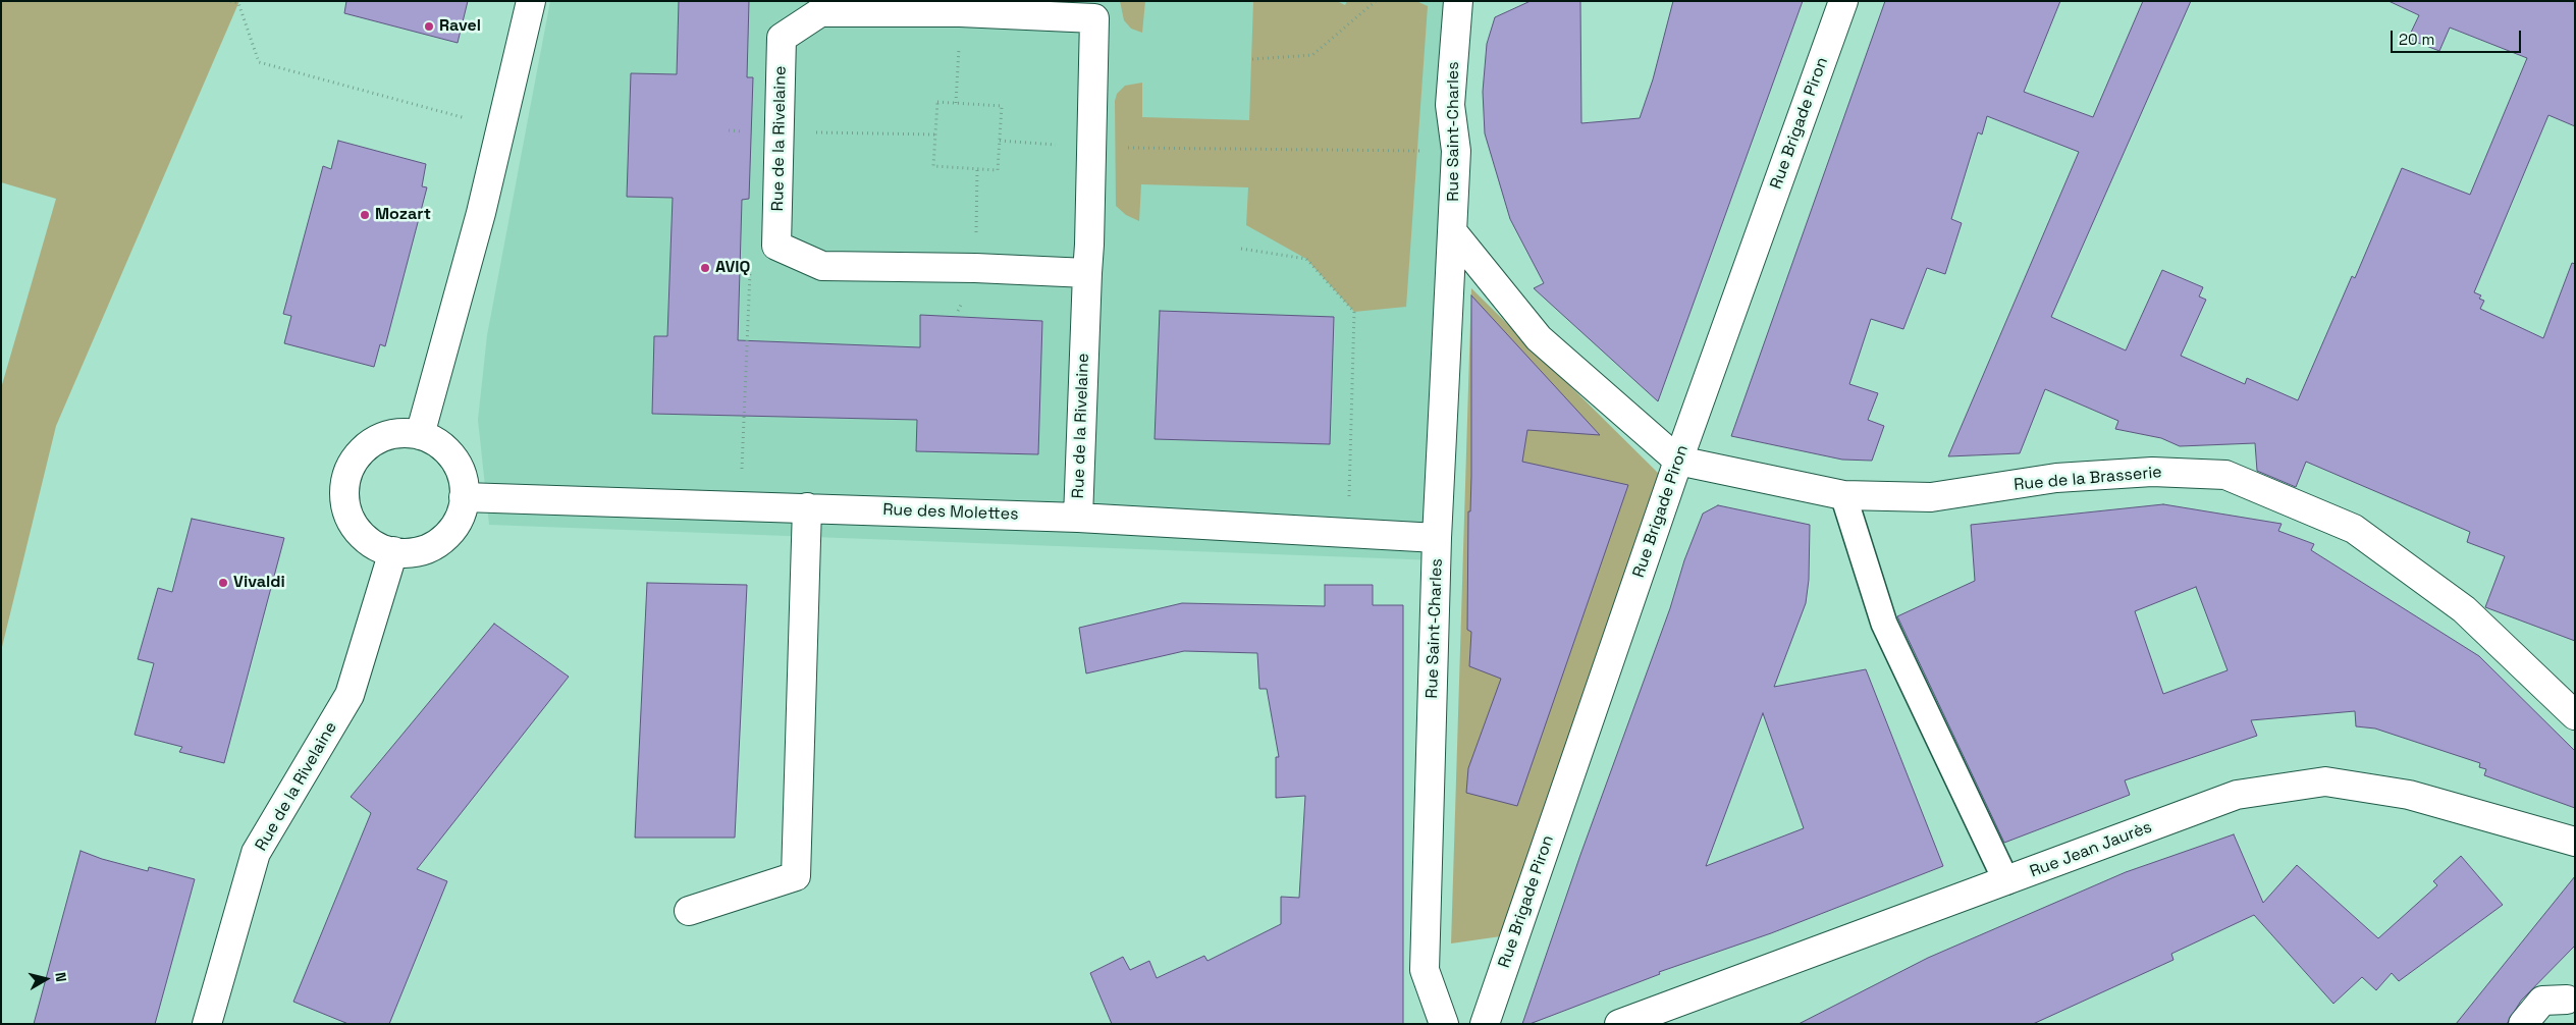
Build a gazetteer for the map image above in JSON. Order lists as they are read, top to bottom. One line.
{"streets":{"street":["Rue Brigade Piron","Rue Saint-Charles","Rue de la Rivelaine","Rue de la Brasserie","Rue des Molettes","Rue Jean Jaurès"]},"crossings":[["Rue Brigade Piron","Rue de la Brasserie"],["Rue Saint-Charles","Rue des Molettes"],["Rue de la Rivelaine","Rue des Molettes"]],"places":["Ravel","Mozart","AVIQ","Vivaldi"],"scale_bar":"20 m","north":"right"}
